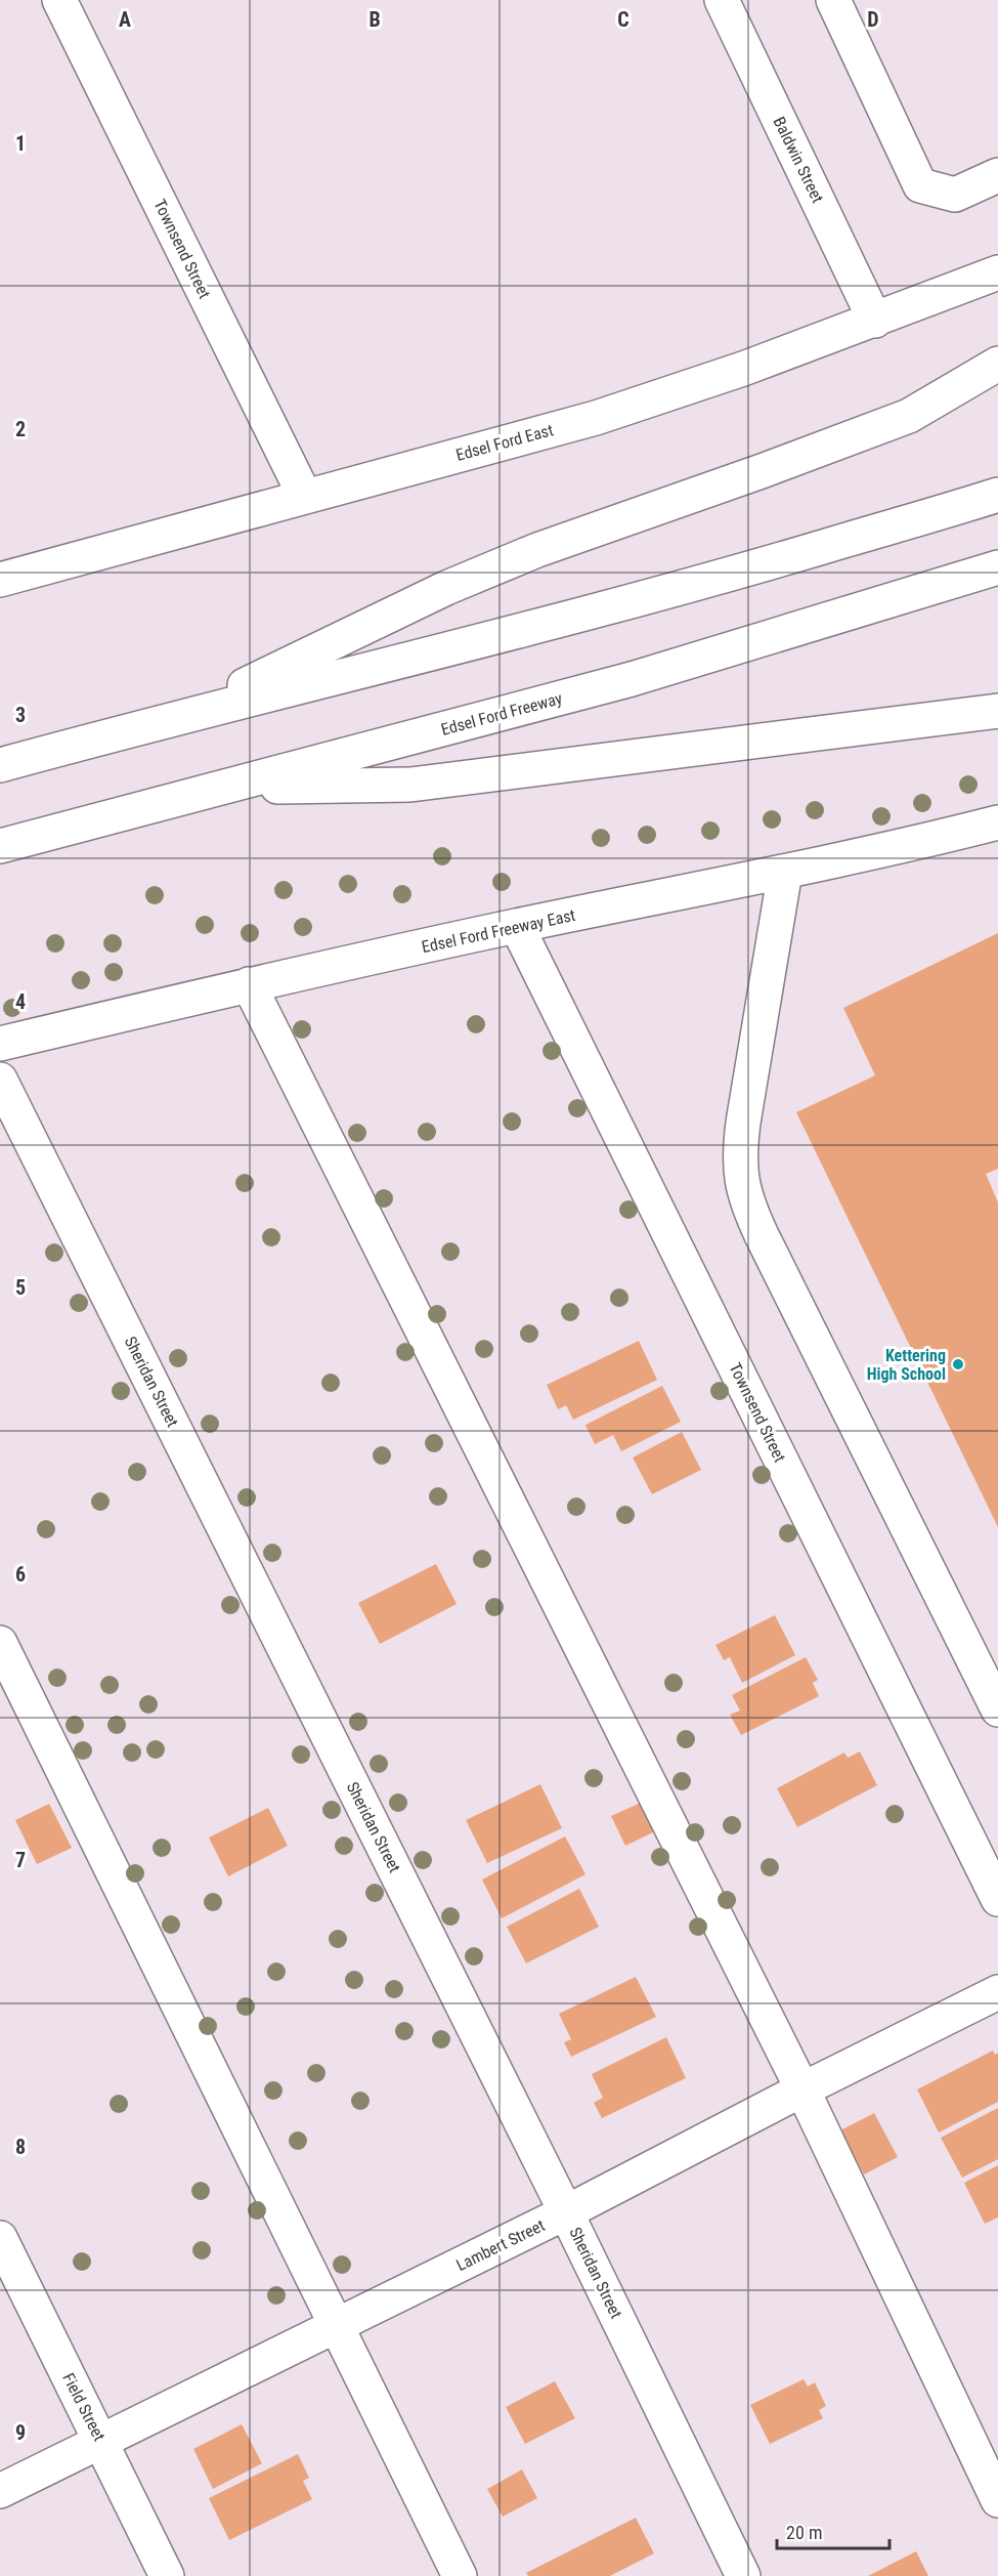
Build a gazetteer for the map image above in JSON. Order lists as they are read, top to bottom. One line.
{"streets":{"main road":["Baldwin Street","Townsend Street","Edsel Ford East","Edsel Ford Freeway","Edsel Ford Freeway East","Sheridan Street","Lambert Street","Field Street"]},"crossings":[["Baldwin Street","Edsel Ford East"],["Townsend Street","Edsel Ford East"],["Townsend Street","Edsel Ford Freeway East"],["Sheridan Street","Lambert Street"],["Lambert Street","Field Street"]],"places":["Kettering High School"],"scale_bar":"20 m","grid":{"columns":["A","B","C","D"],"rows":["1","2","3","4","5","6","7","8","9"]}}
